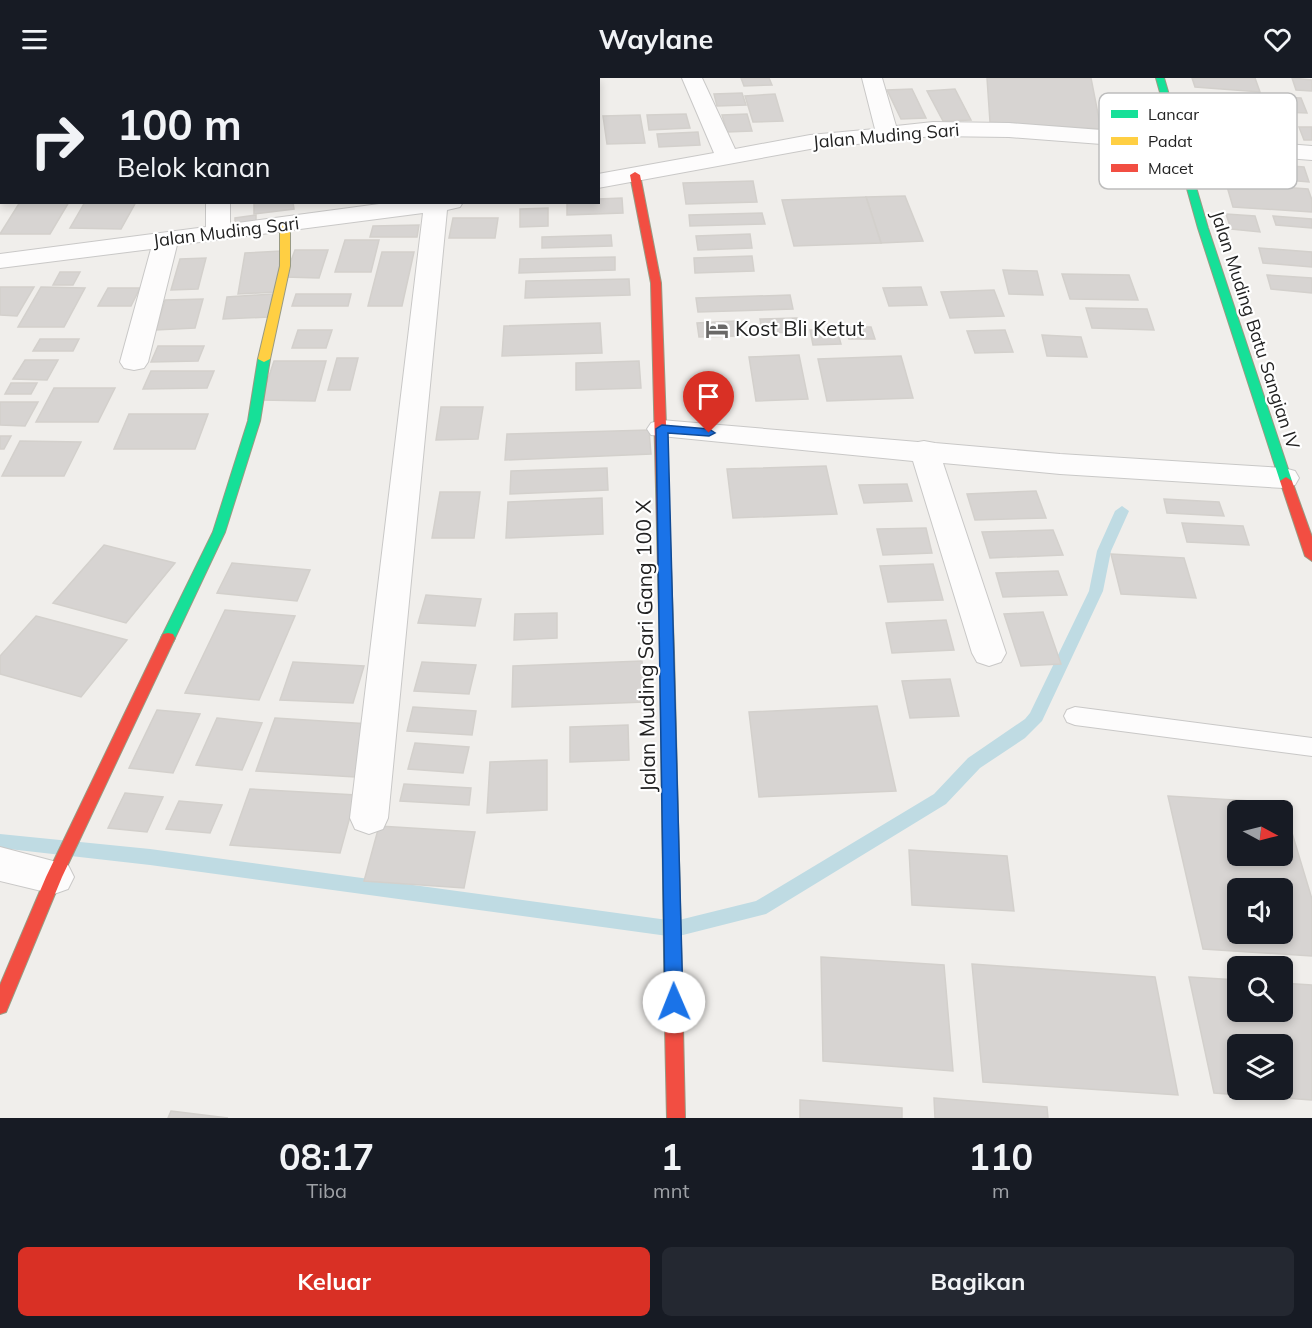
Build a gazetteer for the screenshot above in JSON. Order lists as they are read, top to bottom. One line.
{"streets":{"street":["Jalan Muding Sari","Jalan Muding Batu Sangian IV","Jalan Muding Sari Gang 100 X"]},"crossings":[["Jalan Muding Sari","Jalan Muding Sari Gang 100 X"]],"places":{"hotel":["Kost Bli Ketut"]},"legend":["Lancar","Padat","Macet"],"north":"right","page":{"header":"Waylane","turn":["100 m","Belok kanan"],"eta":["08:17","Tiba","1","mnt","110","m"],"buttons":["Keluar","Bagikan"]}}
